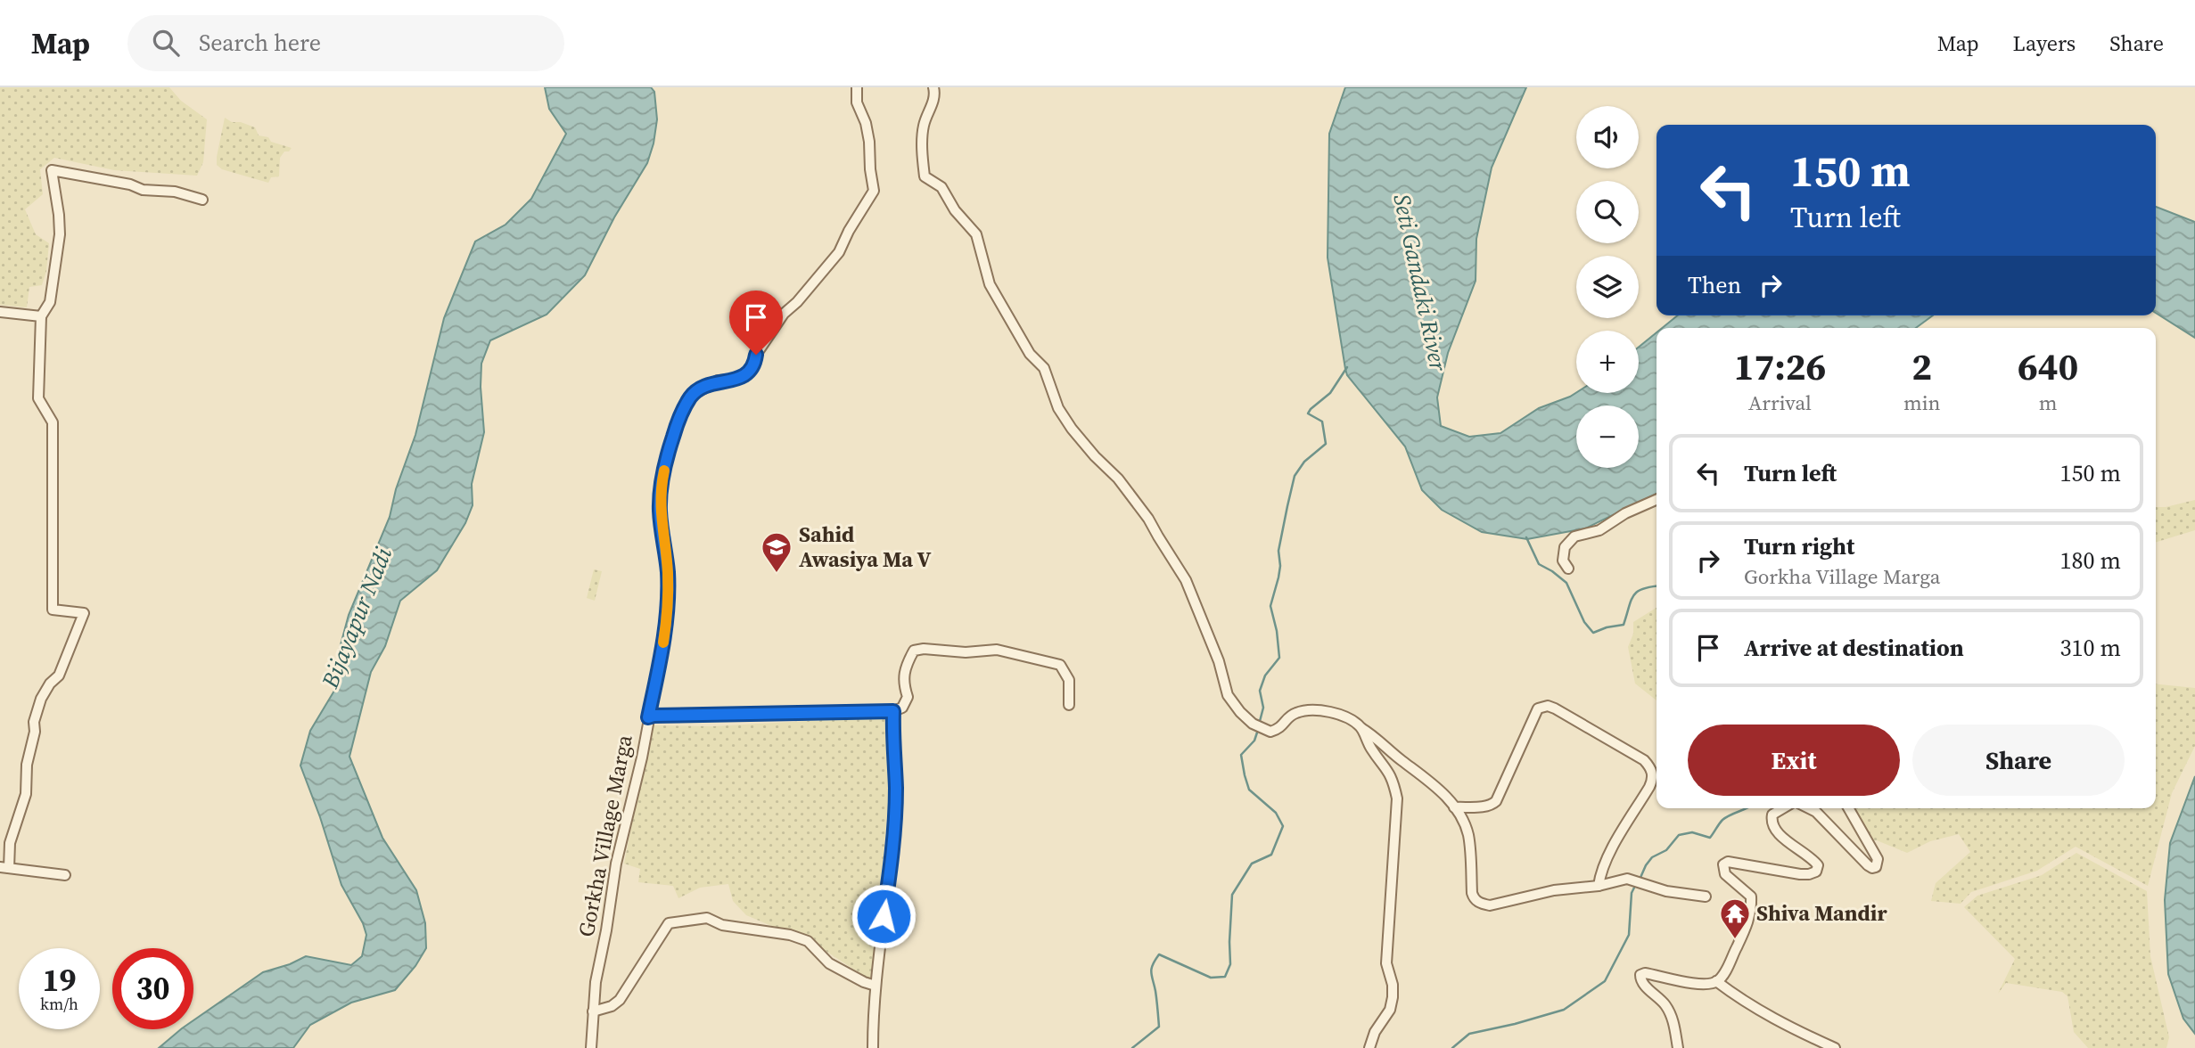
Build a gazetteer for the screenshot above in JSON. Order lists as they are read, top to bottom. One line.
{"streets":{"street":["Gorkha Village Marga"]},"water":["Seti Gandaki River","Bijayapur Nadi"],"places":{"school or university":["Sahid Awasiya Ma V"],"temple":["Shiva Mandir"]},"page":{"header":"Map","search":"Search here","nav":["Map","Layers","Share"],"map_buttons":["+","−"],"turn":["150 m","Turn left"],"then":"Then","eta":["17:26","Arrival","2","min","640","m"],"list":[{"name":"Turn left","value":"150 m"},{"name":"Turn right","note":"Gorkha Village Marga","value":"180 m"},{"name":"Arrive at destination","value":"310 m"}],"buttons":["Exit","Share"],"speed":"19 km/h","limit":"30"}}
